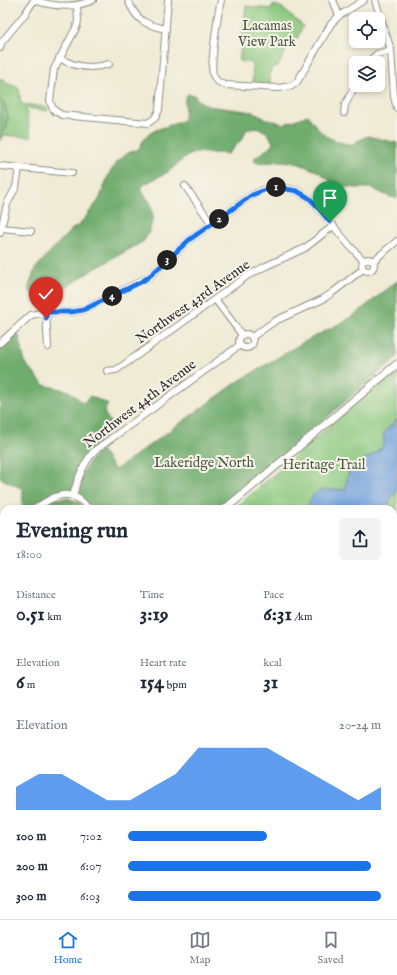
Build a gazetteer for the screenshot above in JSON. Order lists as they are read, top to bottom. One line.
{"streets":{"street":["Northwest 43rd Avenue","Northwest 44th Avenue"]},"parks":["Lacamas View Park","Lakeridge North","Heritage Trail"],"page":{"pins":["1","2","3","4"],"heading":["Evening run","18:00"],"stats":[["Distance","0.51 km"],["Time","3:19"],["Pace","6:31 /km"],["Elevation","6 m"],["Heart rate","154 bpm"],["kcal","31"]],"chart":["Elevation","20–24 m"],"list":[{"name":"100 m","note":"7:02"},{"name":"200 m","note":"6:07"},{"name":"300 m","note":"6:03"}],"tabs":["Home","Map","Saved"]}}
